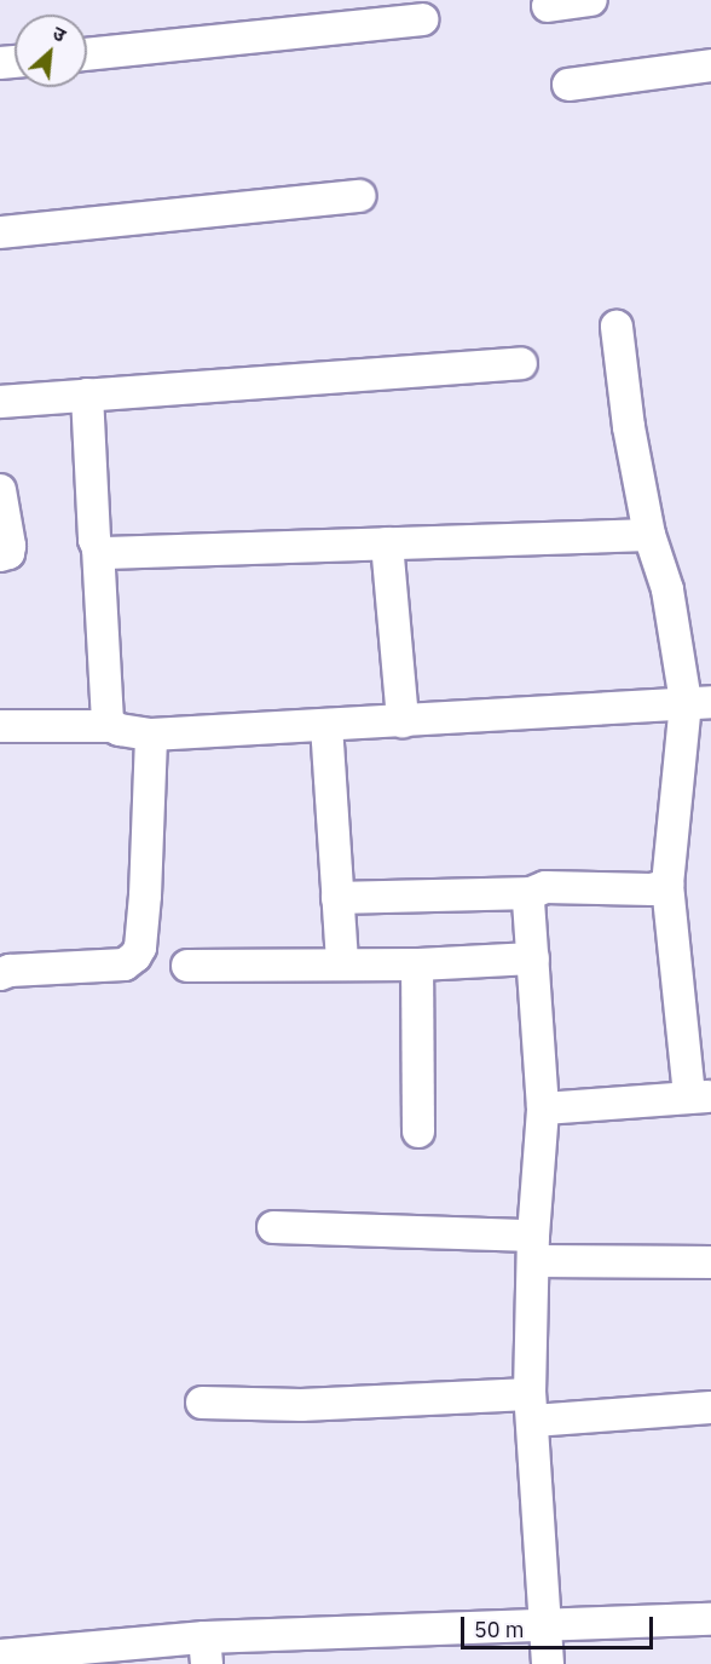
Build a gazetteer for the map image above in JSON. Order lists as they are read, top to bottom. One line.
{"scale_bar":"50 m","north":"top right"}
